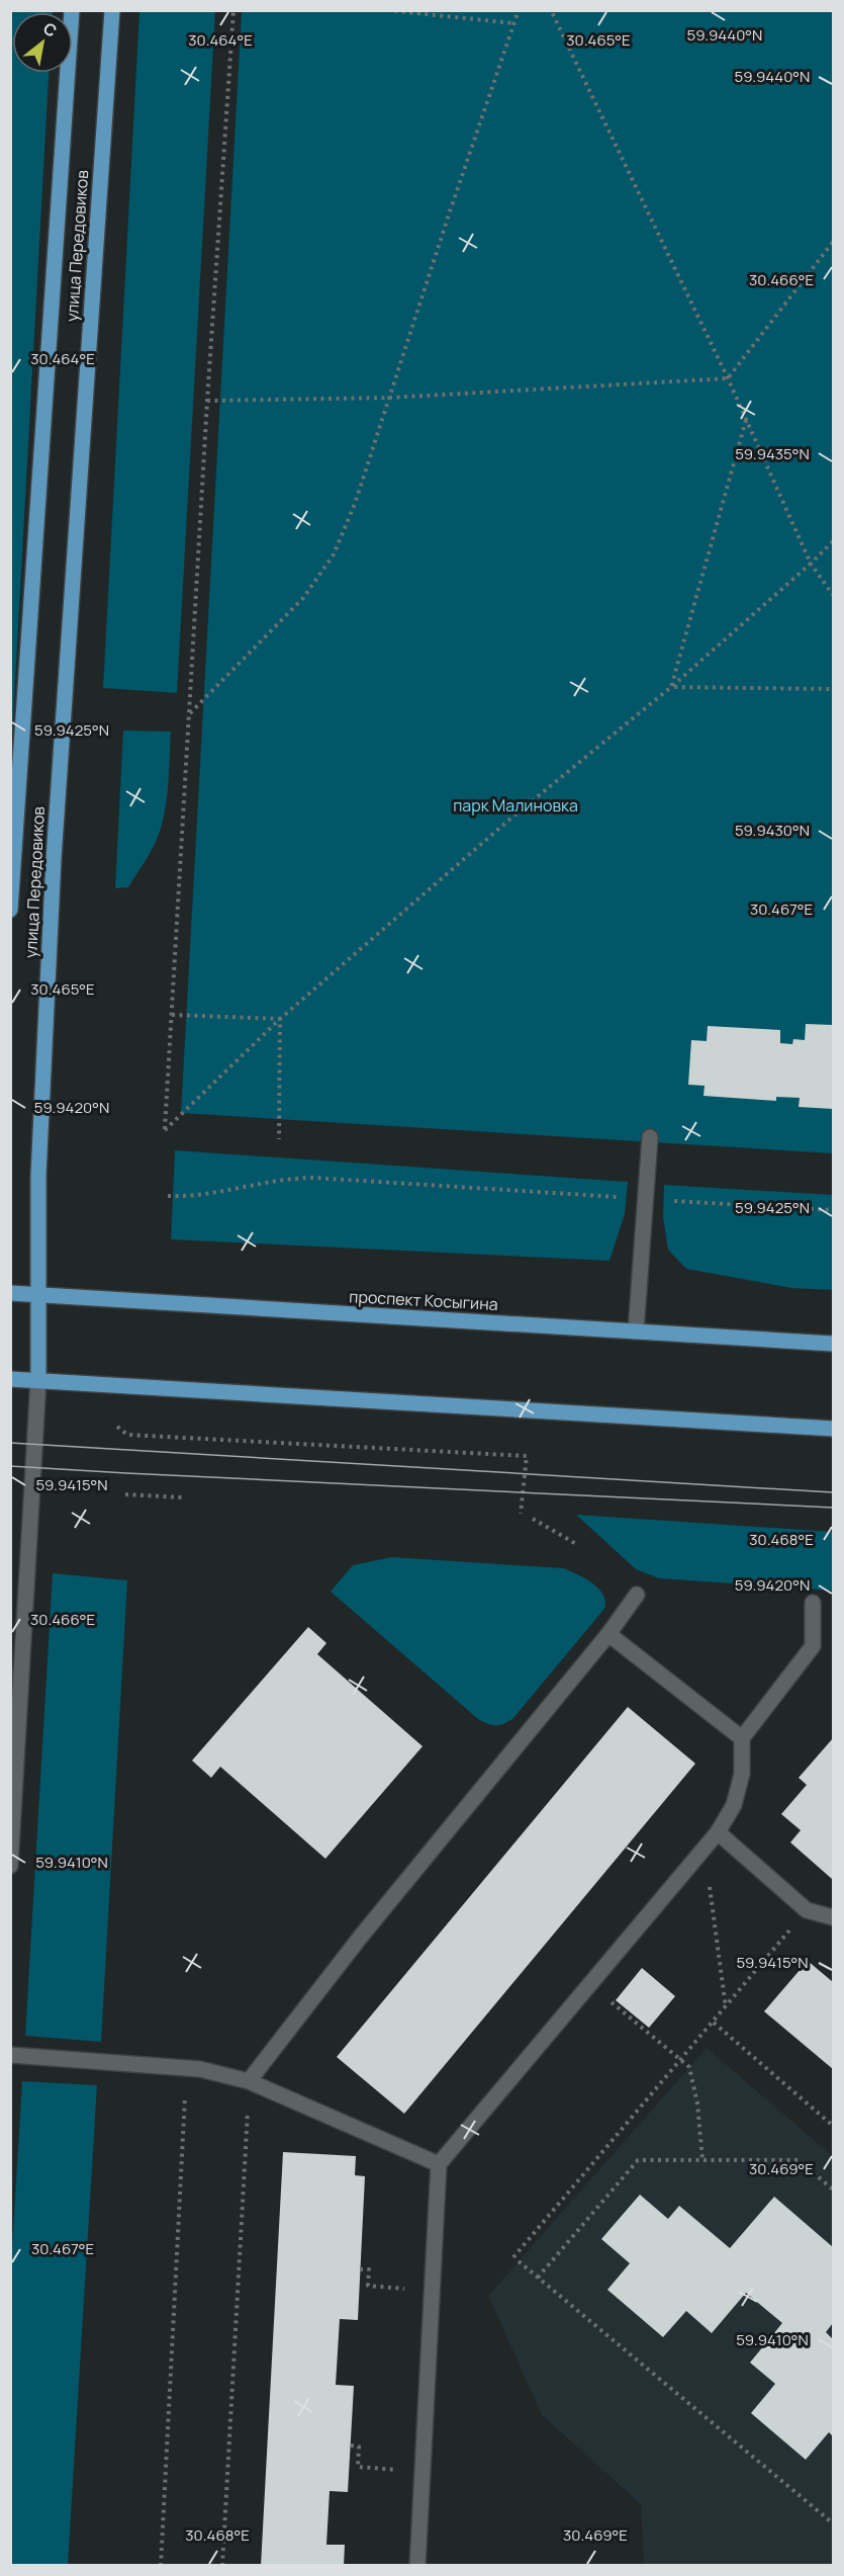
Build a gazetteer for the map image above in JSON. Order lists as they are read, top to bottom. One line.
{"streets":{"main road":["улица Передовиков","проспект Косыгина"]},"crossings":[["улица Передовиков","проспект Косыгина"]],"parks":["парк Малиновка"],"north":"top right","coordinates":["59.9440°N","30.464°E","30.465°E","30.466°E","59.9435°N","59.9425°N","59.9430°N","30.467°E","59.9420°N","59.9415°N","30.468°E","59.9410°N","30.469°E"]}
